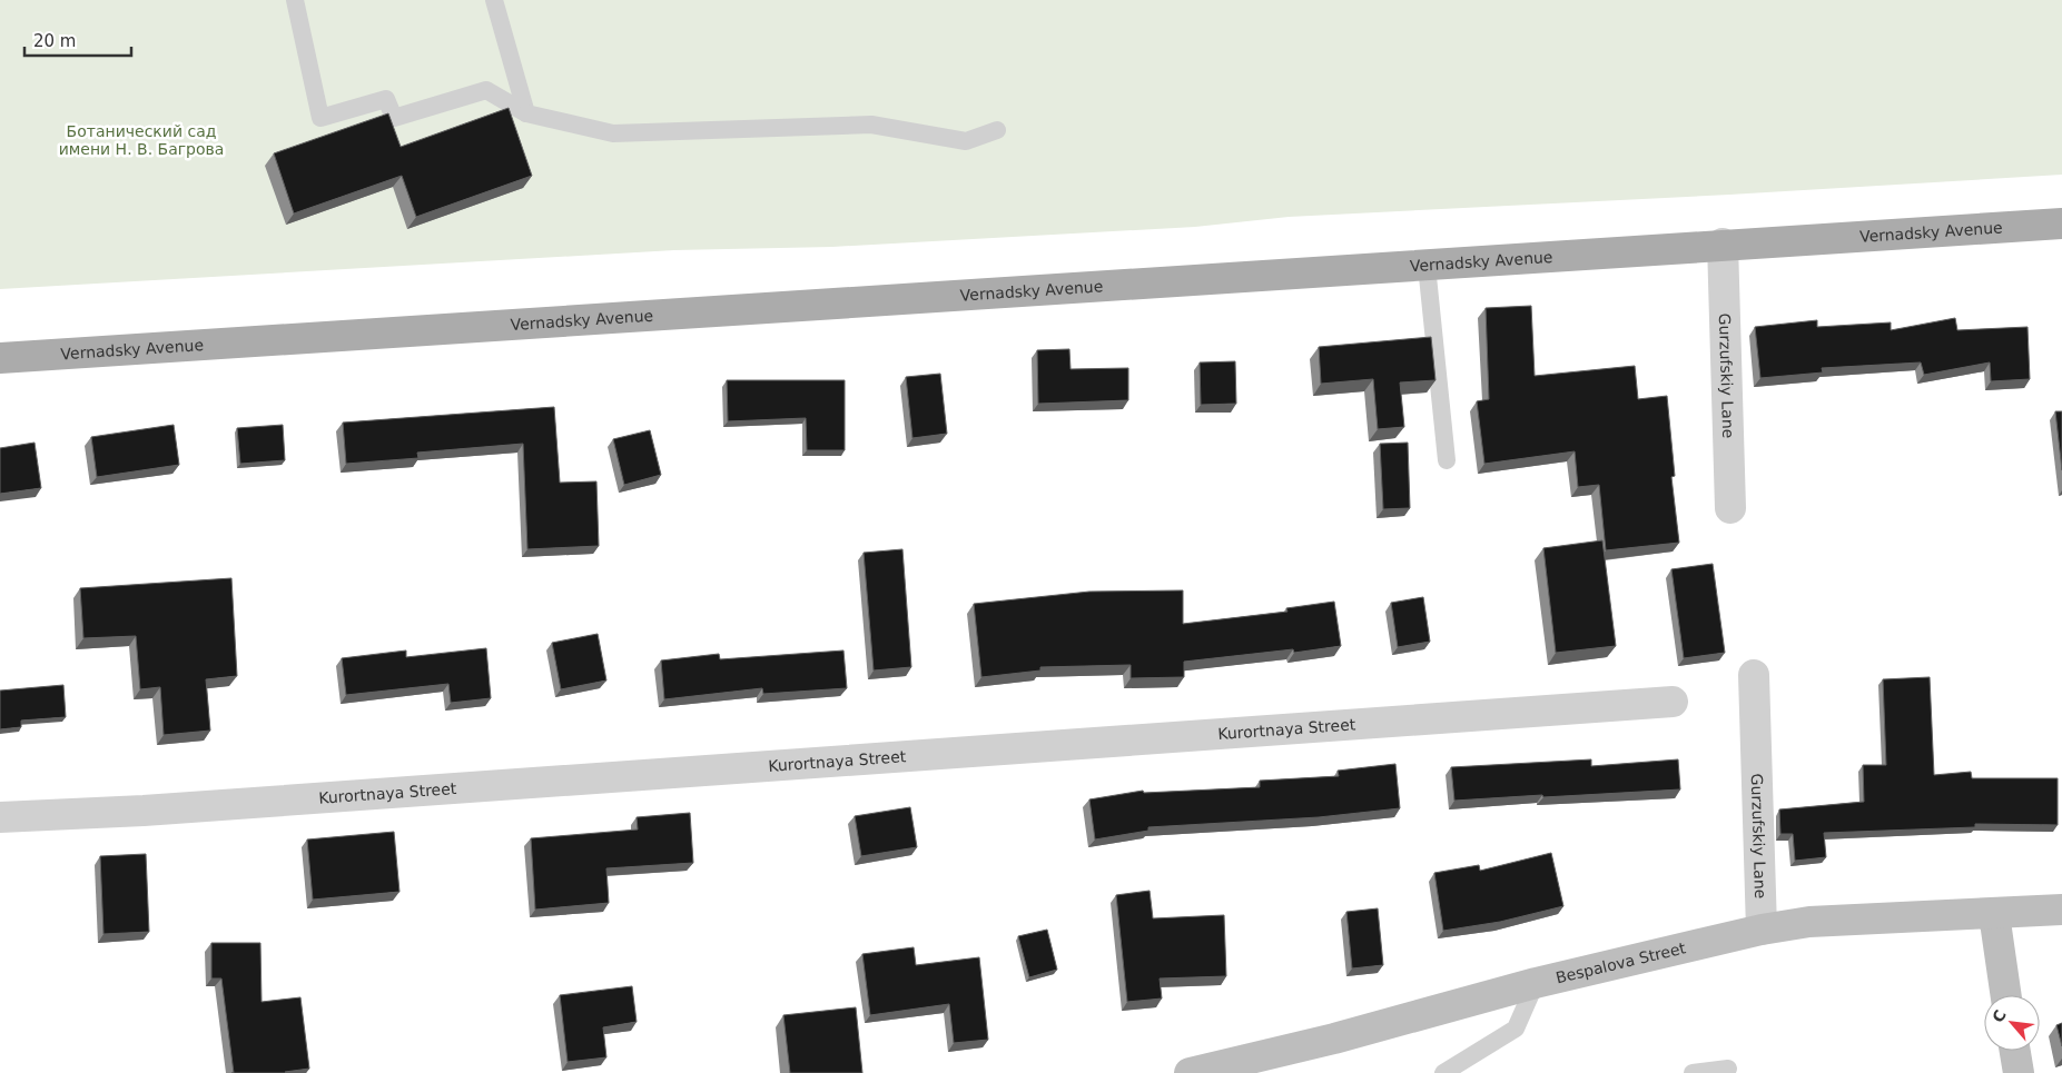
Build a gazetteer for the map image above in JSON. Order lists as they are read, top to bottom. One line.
{"streets":{"main road":["Vernadsky Avenue","Bespalova Street"],"street":["Gurzufskiy Lane","Kurortnaya Street"]},"crossings":[["Vernadsky Avenue","Gurzufskiy Lane"],["Gurzufskiy Lane","Bespalova Street"]],"parks":["Ботанический сад имени Н. В. Багрова"],"scale_bar":"20 m","north":"top left"}
